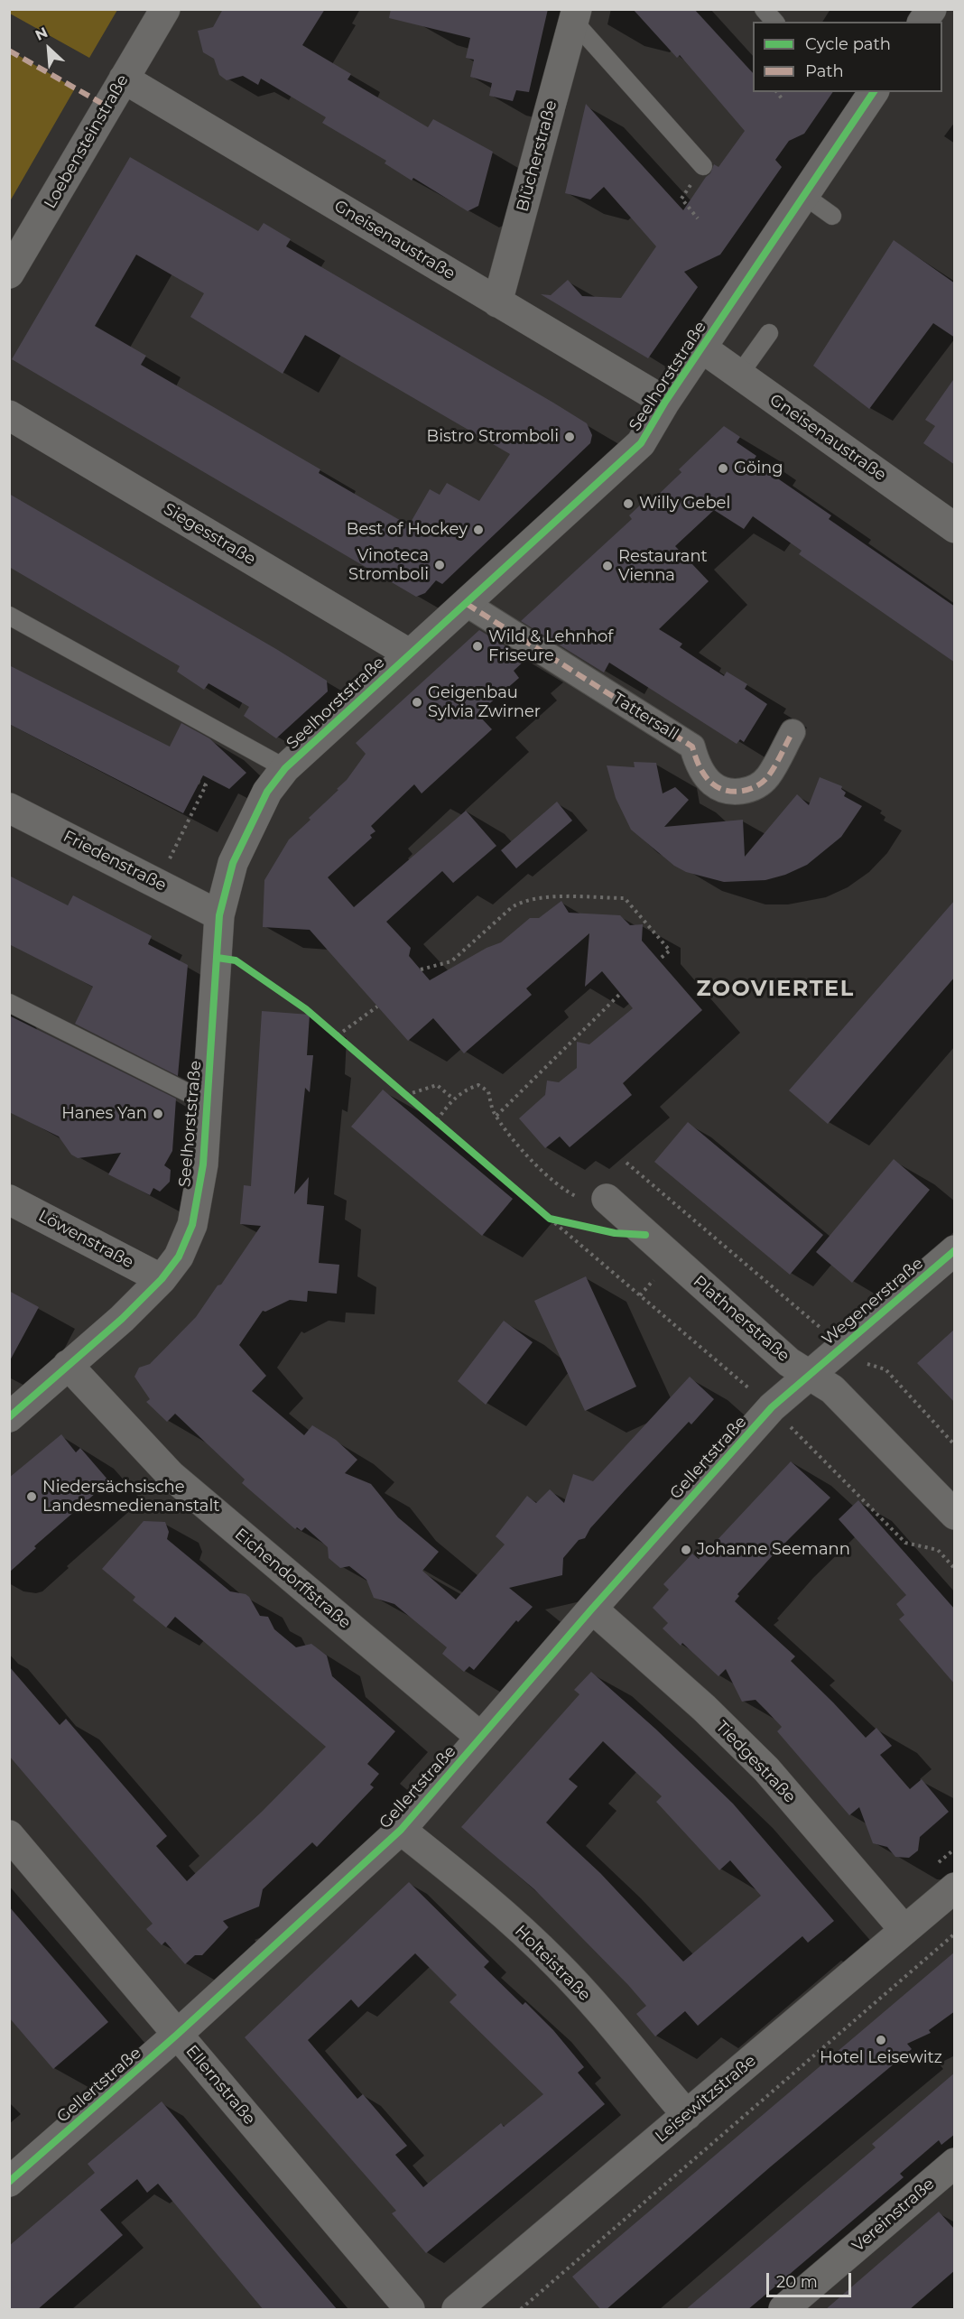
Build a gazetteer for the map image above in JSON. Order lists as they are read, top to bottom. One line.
{"streets":{"street":["Loebensteinstraße","Blücherstraße","Gneisenaustraße","Seelhorststraße","Siegesstraße","Tattersall","Friedenstraße","Löwenstraße","Wegenerstraße","Plathnerstraße","Gellertstraße","Eichendorffstraße","Tiedgestraße","Holteistraße","Ellernstraße","Leisewitzstraße","Vereinstraße"]},"crossings":[["Loebensteinstraße","Gneisenaustraße"],["Blücherstraße","Gneisenaustraße"],["Gneisenaustraße","Seelhorststraße"],["Seelhorststraße","Siegesstraße"],["Seelhorststraße","Tattersall"],["Seelhorststraße","Friedenstraße"],["Seelhorststraße","Löwenstraße"],["Seelhorststraße","Eichendorffstraße"],["Wegenerstraße","Plathnerstraße"],["Wegenerstraße","Gellertstraße"],["Plathnerstraße","Gellertstraße"],["Gellertstraße","Eichendorffstraße"],["Gellertstraße","Tiedgestraße"],["Gellertstraße","Holteistraße"],["Gellertstraße","Ellernstraße"],["Tiedgestraße","Leisewitzstraße"],["Holteistraße","Leisewitzstraße"]],"districts":["ZOOVIERTEL"],"places":["Bistro Stromboli","Göing","Willy Gebel","Best of Hockey","Vinoteca Stromboli","Restaurant Vienna","Wild & Lehnhof Friseure","Geigenbau Sylvia Zwirner","Hanes Yan","Niedersächsische Landesmedienanstalt","Johanne Seemann","Hotel Leisewitz"],"legend":["Cycle path","Path"],"scale_bar":"20 m","north":"top left"}
